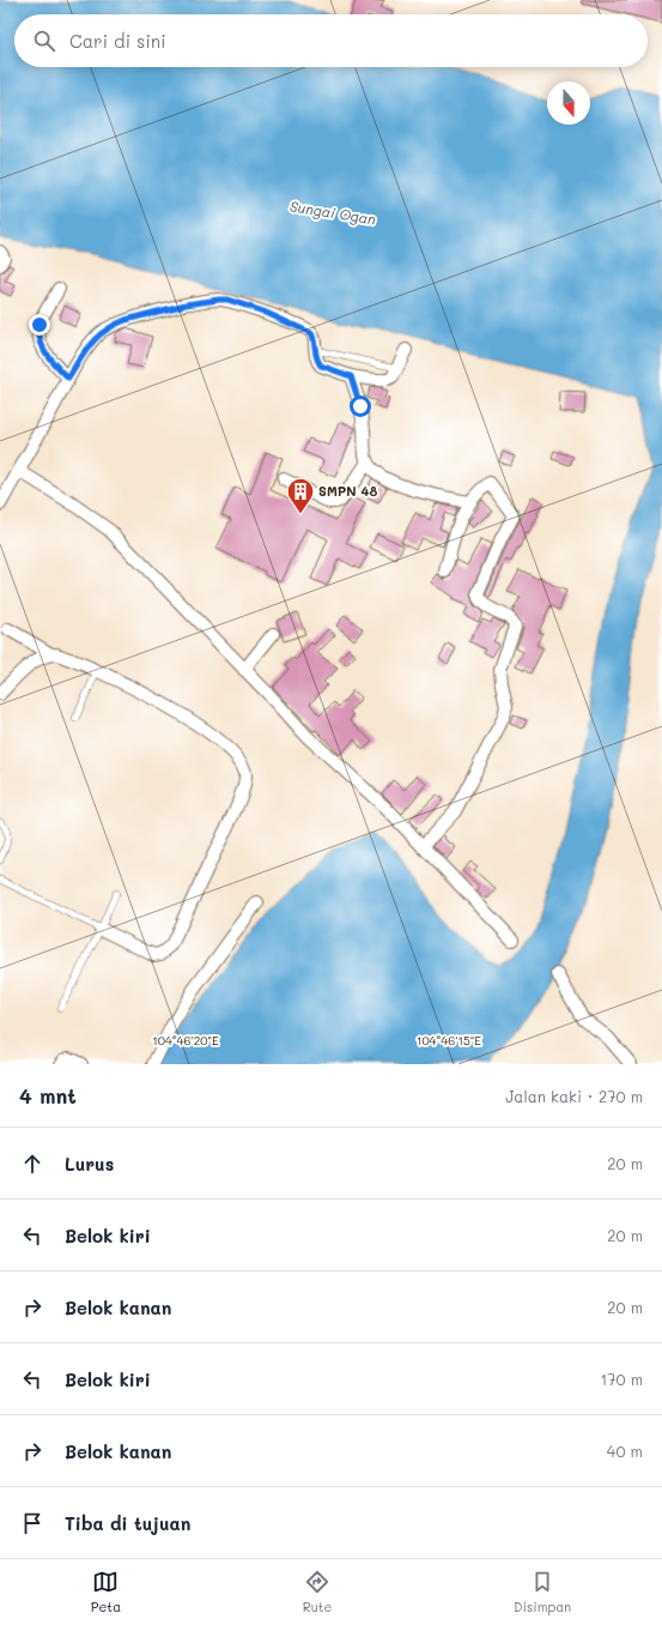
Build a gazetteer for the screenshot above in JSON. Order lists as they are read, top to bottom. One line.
{"water":["Sungai Ogan"],"places":{"building":["SMPN 48"]},"north":"bottom","page":{"search":"Cari di sini","heading":["4 mnt","Jalan kaki · 270 m"],"list":[["Lurus","20 m"],["Belok kiri","20 m"],["Belok kanan","20 m"],["Belok kiri","170 m"],["Belok kanan","40 m"],"Tiba di tujuan"],"nav":["Peta","Rute","Disimpan"]},"coordinates":["104°46'20\"E","104°46'15\"E"]}
